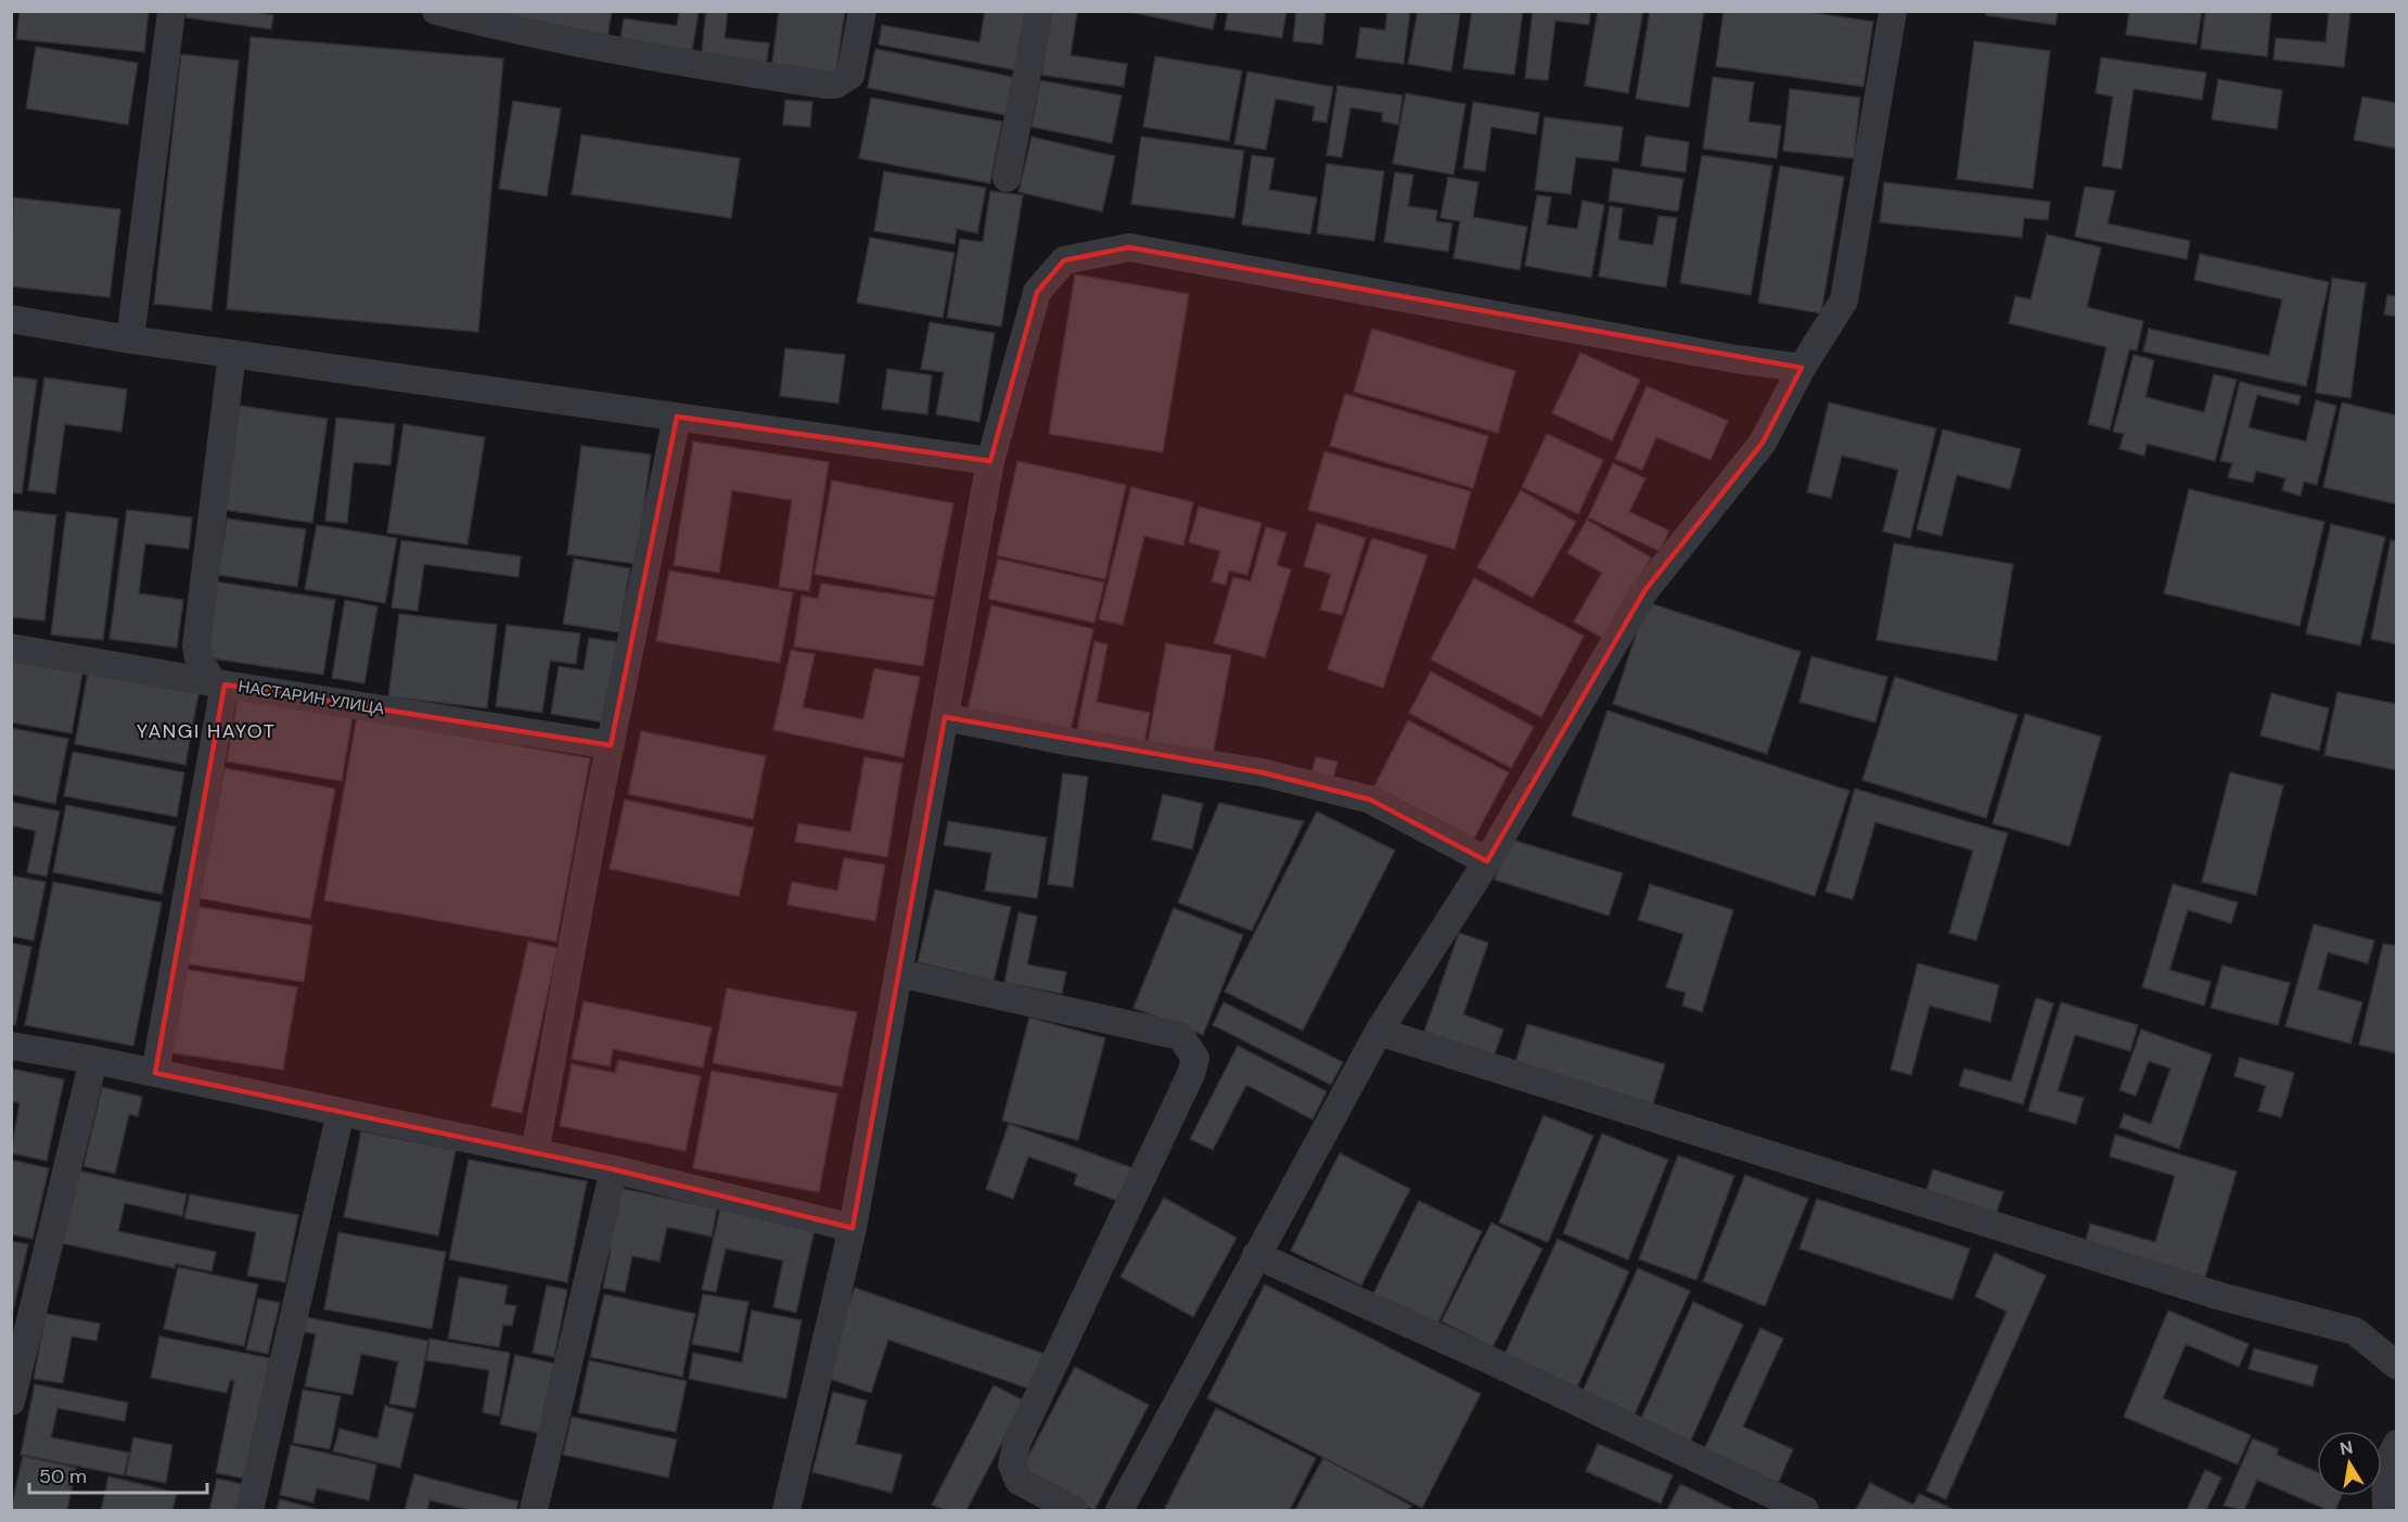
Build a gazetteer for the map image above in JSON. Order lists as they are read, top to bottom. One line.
{"streets":{"street":["НАСТАРИН УЛИЦА"]},"districts":["YANGI HAYOT"],"scale_bar":"50 m","north":"top"}
